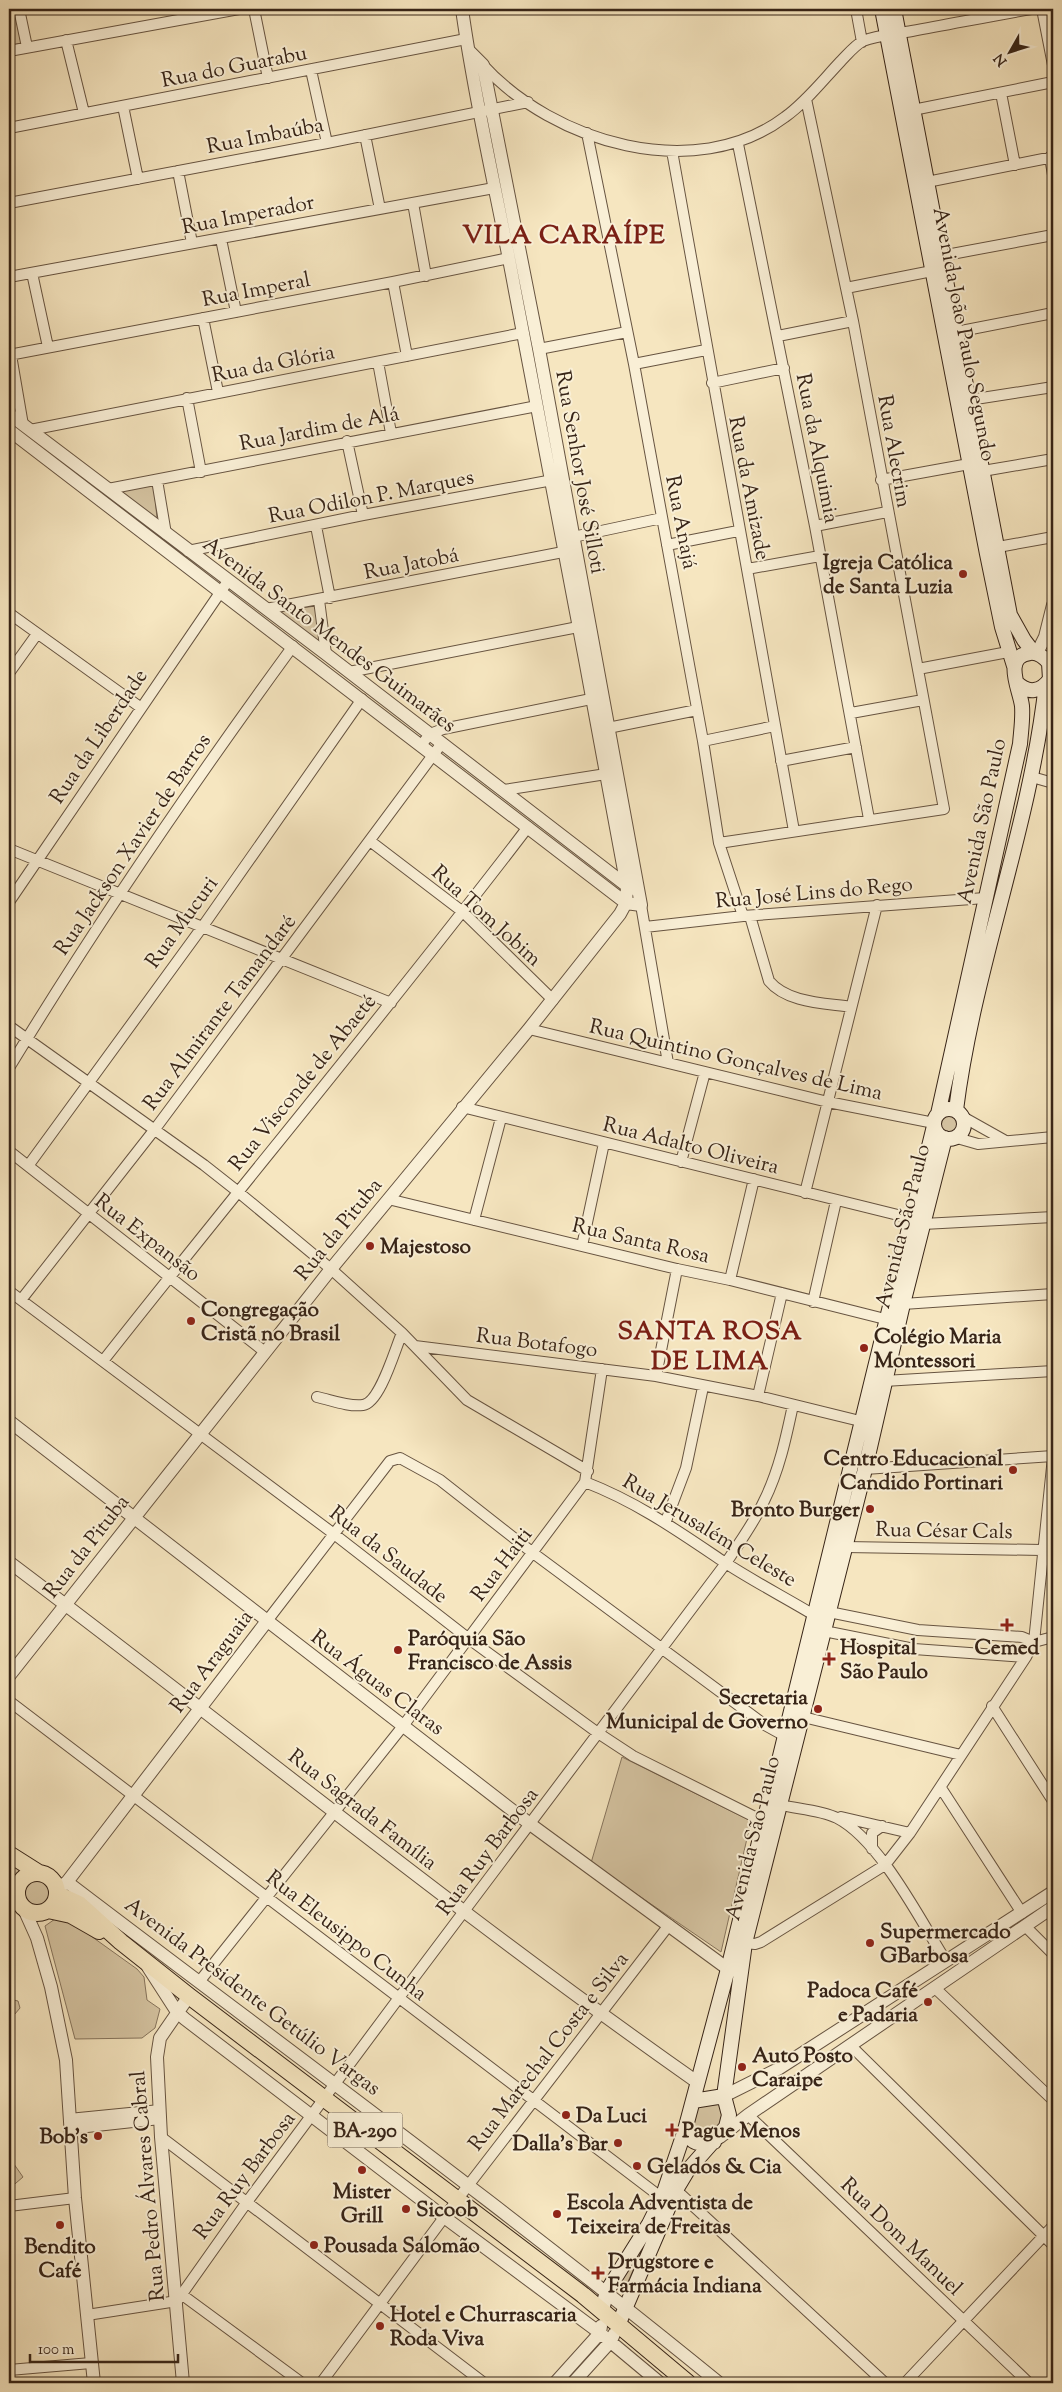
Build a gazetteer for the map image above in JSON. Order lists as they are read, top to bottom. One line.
{"streets":{"main road":["Avenida João Paulo Segundo","Avenida São Paulo","Avenida Presidente Getúlio Vargas","BA-290"],"street":["Rua do Guarabu","Rua Imbaúba","Rua Imperador","Rua Imperal","Rua da Glória","Rua Jardim de Alá","Rua da Alquimia","Rua Alecrim","Rua Senhor José Silloti","Rua da Amizade","Rua Odilon P. Marques","Rua Anajá","Rua Jatobá","Avenida Santo Mendes Guimarães","Rua da Liberdade","Rua Jackson Xavier de Barros","Rua José Lins do Rego","Rua Tom Jobim","Rua Mucuri","Rua Almirante Tamandaré","Rua Quintino Gonçalves de Lima","Rua Visconde de Abaeté","Rua Adalto Oliveira","Rua da Pituba","Rua Expansão","Rua Santa Rosa","Rua Botafogo","Rua Jerusalém Celeste","Rua César Cals","Rua da Saudade","Rua Haiti","Rua Araguaia","Rua Águas Claras","Rua Sagrada Família","Rua Ruy Barbosa","Rua Eleusippo Cunha","Rua Marechal Costa e Silva","Rua Pedro Álvares Cabral","Rua Dom Manuel"]},"crossings":[["Rua do Guarabu","Rua Senhor José Silloti"],["Rua Imbaúba","Rua Senhor José Silloti"],["Rua Imperador","Rua Senhor José Silloti"],["Rua Imperal","Rua Senhor José Silloti"],["Avenida João Paulo Segundo","Avenida São Paulo"],["Rua da Glória","Rua Senhor José Silloti"],["Rua da Glória","Avenida Santo Mendes Guimarães"],["Rua Jardim de Alá","Rua Senhor José Silloti"],["Rua Jardim de Alá","Avenida Santo Mendes Guimarães"],["Rua da Alquimia","Rua Alecrim"],["Rua Senhor José Silloti","Rua Odilon P. Marques"],["Rua Senhor José Silloti","Rua Jatobá"],["Rua Senhor José Silloti","Avenida Santo Mendes Guimarães"],["Rua Senhor José Silloti","Rua da Pituba"],["Rua Odilon P. Marques","Avenida Santo Mendes Guimarães"],["Rua Anajá","Rua José Lins do Rego"],["Rua Jatobá","Avenida Santo Mendes Guimarães"],["Avenida Santo Mendes Guimarães","Rua da Liberdade"],["Avenida Santo Mendes Guimarães","Rua Jackson Xavier de Barros"],["Avenida Santo Mendes Guimarães","Rua Mucuri"],["Avenida Santo Mendes Guimarães","Rua Almirante Tamandaré"],["Avenida Santo Mendes Guimarães","Rua Visconde de Abaeté"],["Avenida Santo Mendes Guimarães","Rua da Pituba"],["Avenida São Paulo","Rua José Lins do Rego"],["Avenida São Paulo","Rua Quintino Gonçalves de Lima"],["Avenida São Paulo","Rua Adalto Oliveira"],["Avenida São Paulo","Rua Santa Rosa"],["Avenida São Paulo","Rua Botafogo"],["Avenida São Paulo","Rua Jerusalém Celeste"],["Avenida São Paulo","Rua César Cals"],["Avenida São Paulo","Rua da Saudade"],["Avenida São Paulo","Rua Águas Claras"],["Avenida São Paulo","Rua Sagrada Família"],["Avenida São Paulo","Rua Eleusippo Cunha"],["Avenida São Paulo","Avenida Presidente Getúlio Vargas"],["Rua Jackson Xavier de Barros","Rua Jerusalém Celeste"],["Rua Tom Jobim","Rua Almirante Tamandaré"],["Rua Tom Jobim","Rua Visconde de Abaeté"],["Rua Tom Jobim","Rua da Pituba"],["Rua Mucuri","Rua Expansão"],["Rua Mucuri","Rua Jerusalém Celeste"],["Rua Almirante Tamandaré","Rua Expansão"],["Rua Almirante Tamandaré","Rua Jerusalém Celeste"],["Rua Almirante Tamandaré","Rua da Saudade"],["Rua Quintino Gonçalves de Lima","Rua da Pituba"],["Rua Visconde de Abaeté","Rua Expansão"],["Rua Visconde de Abaeté","Rua Jerusalém Celeste"],["Rua Visconde de Abaeté","Rua da Saudade"],["Rua Adalto Oliveira","Rua da Pituba"],["Rua da Pituba","Rua Expansão"],["Rua da Pituba","Rua Santa Rosa"],["Rua da Pituba","Rua Jerusalém Celeste"],["Rua da Pituba","Rua da Saudade"],["Rua da Pituba","Rua Águas Claras"],["Rua da Pituba","Rua Sagrada Família"],["Rua Botafogo","Rua Jerusalém Celeste"],["Rua Botafogo","Rua Ruy Barbosa"],["Rua Jerusalém Celeste","Rua Haiti"],["Rua Jerusalém Celeste","Rua Ruy Barbosa"],["Rua da Saudade","Rua Haiti"],["Rua da Saudade","Rua Araguaia"],["Rua da Saudade","Rua Ruy Barbosa"],["Rua Haiti","Rua Araguaia"],["Rua Haiti","Rua Águas Claras"],["Rua Haiti","Rua Sagrada Família"],["Rua Haiti","Rua Eleusippo Cunha"],["Rua Haiti","Avenida Presidente Getúlio Vargas"],["Rua Araguaia","Rua Águas Claras"],["Rua Araguaia","Rua Sagrada Família"],["Rua Araguaia","Rua Eleusippo Cunha"],["Rua Araguaia","Avenida Presidente Getúlio Vargas"],["Rua Águas Claras","Rua Ruy Barbosa"],["Rua Águas Claras","Rua Marechal Costa e Silva"],["Rua Sagrada Família","Rua Ruy Barbosa"],["Rua Sagrada Família","Rua Marechal Costa e Silva"],["Rua Ruy Barbosa","Rua Eleusippo Cunha"],["Rua Ruy Barbosa","Avenida Presidente Getúlio Vargas"],["Rua Ruy Barbosa","Rua Pedro Álvares Cabral"],["Rua Eleusippo Cunha","Rua Marechal Costa e Silva"],["Avenida Presidente Getúlio Vargas","Rua Marechal Costa e Silva"],["Avenida Presidente Getúlio Vargas","Rua Pedro Álvares Cabral"]],"districts":["VILA CARAÍPE","SANTA ROSA DE LIMA"],"places":{"other":["Igreja Católica de Santa Luzia","Majestoso","Congregação Cristã no Brasil","Colégio Maria Montessori","Centro Educacional Candido Portinari","Bronto Burger","Paróquia São Francisco de Assis","Secretaria Municipal de Governo","Supermercado GBarbosa","Padoca Café e Padaria","Auto Posto Caraipe","Da Luci","Bob's","Dalla's Bar","Gelados & Cia","Mister Grill","Sicoob","Escola Adventista de Teixeira de Freitas","Bendito Café","Pousada Salomão","Hotel e Churrascaria Roda Viva"],"health":["Cemed","Hospital São Paulo","Pague Menos","Drugstore e Farmácia Indiana"]},"scale_bar":"100 m","north":"bottom left"}
